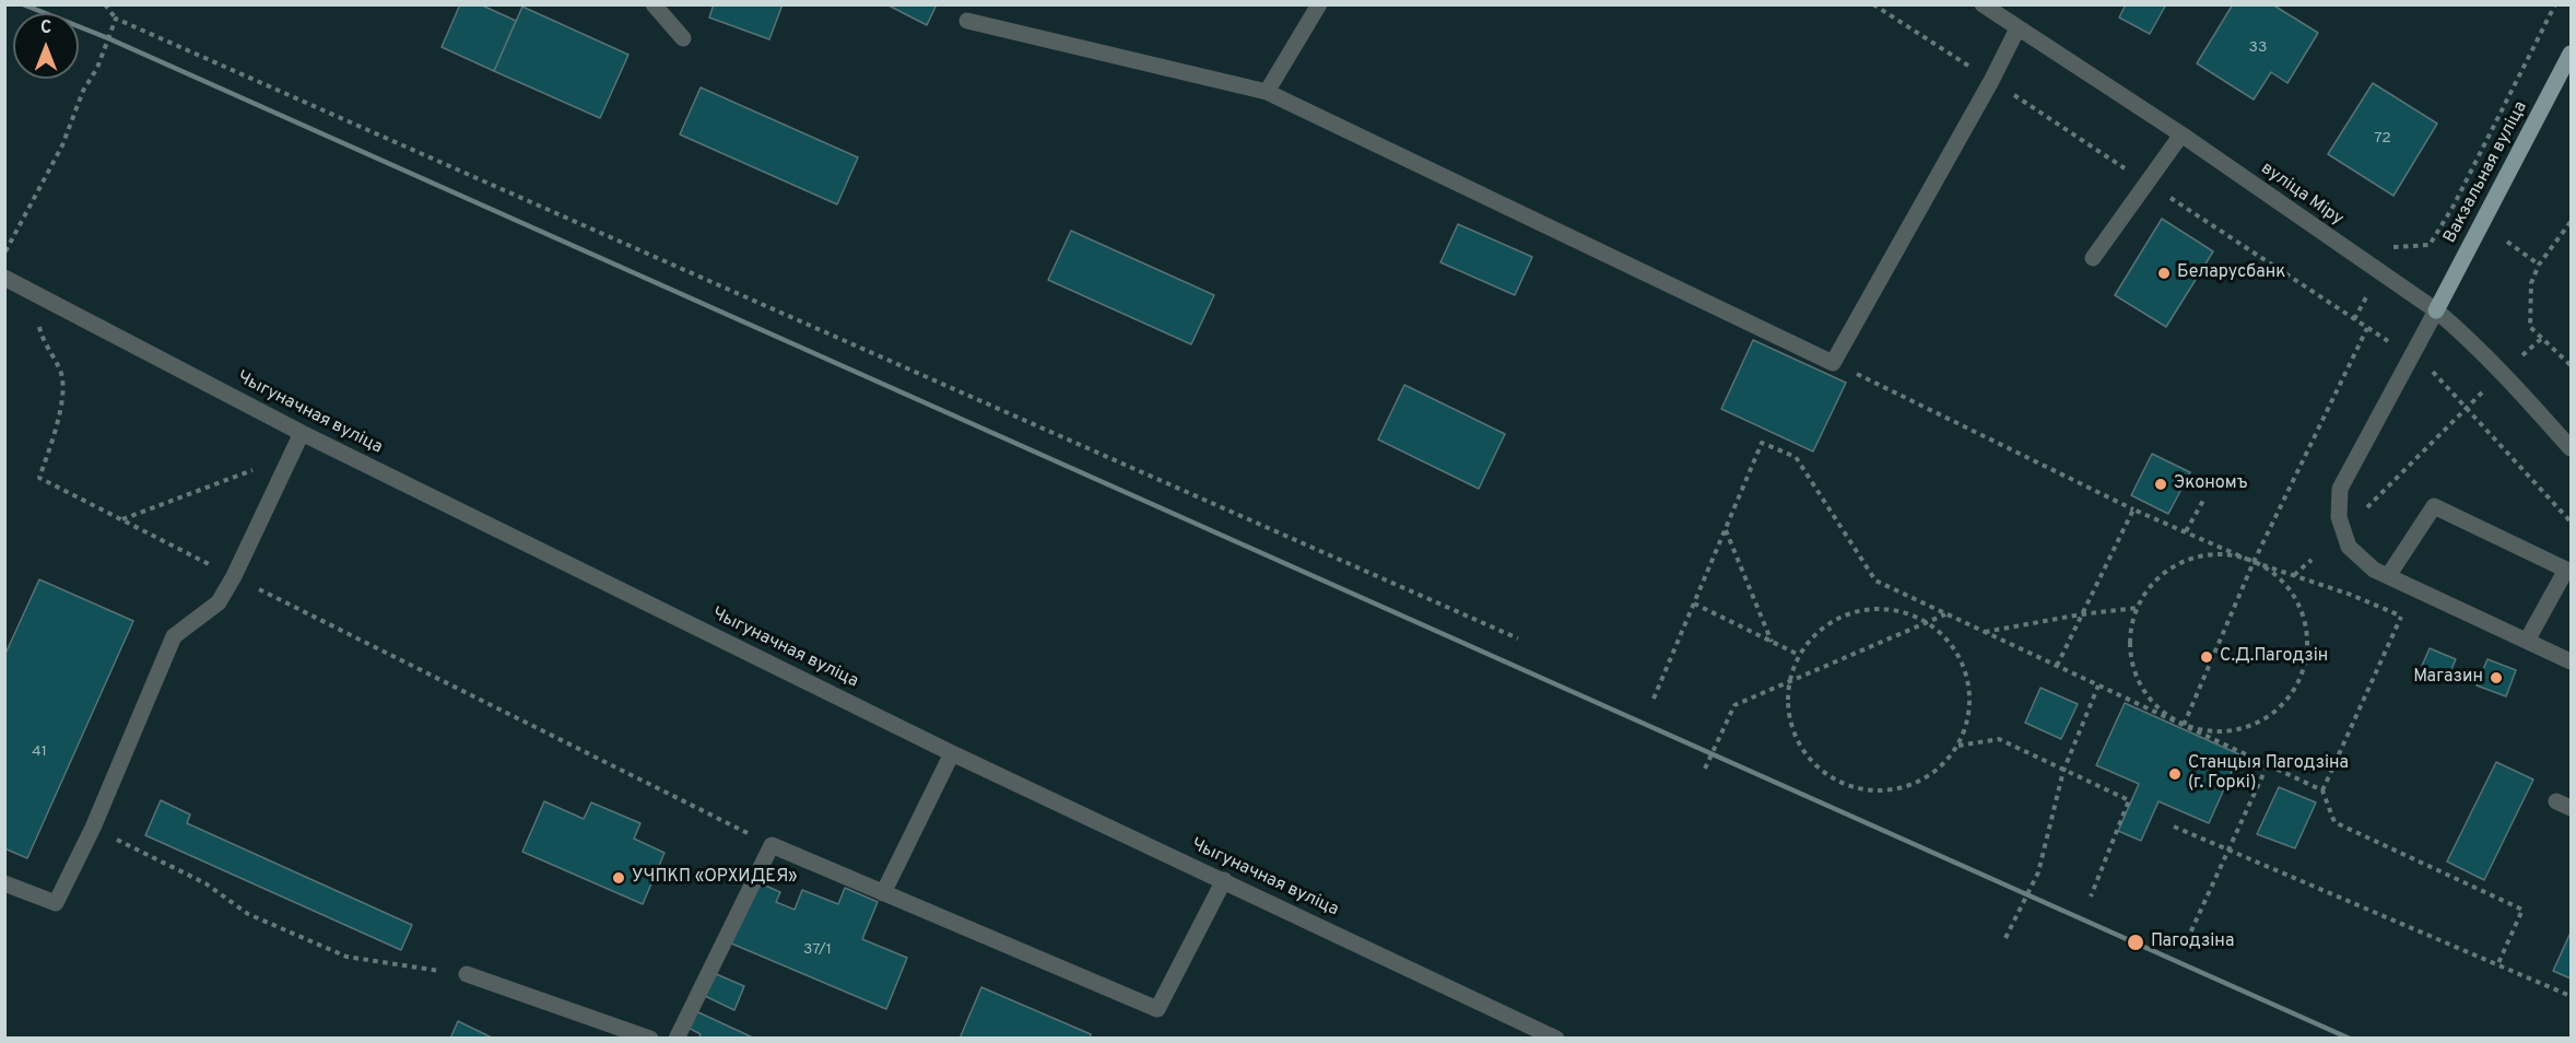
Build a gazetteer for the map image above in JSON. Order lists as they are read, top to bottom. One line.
{"streets":{"main road":["Вакзальная вуліца"],"street":["вуліца Міру","Чыгуначная вуліца"]},"crossings":[["Вакзальная вуліца","вуліца Міру"]],"places":["Беларусбанк","Экономъ","С.Д.Пагодзін","Магазин","Станцыя Пагодзіна (г. Горкі)","УЧПКП «ОРХИДЕЯ»","Пагодзіна"],"house_numbers":["33","72","41","37/1"],"north":"top"}
